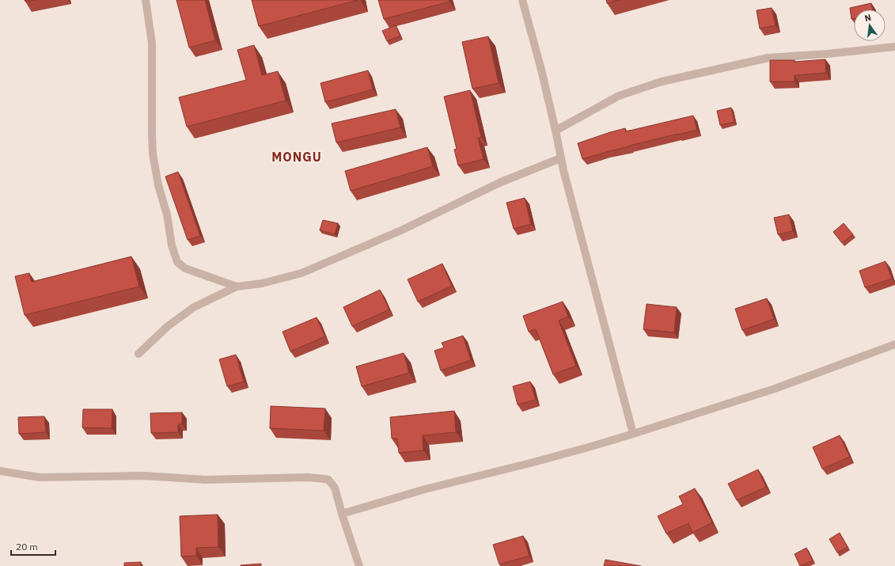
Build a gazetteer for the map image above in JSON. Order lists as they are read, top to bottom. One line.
{"districts":["MONGU"],"scale_bar":"20 m","north":"top"}
